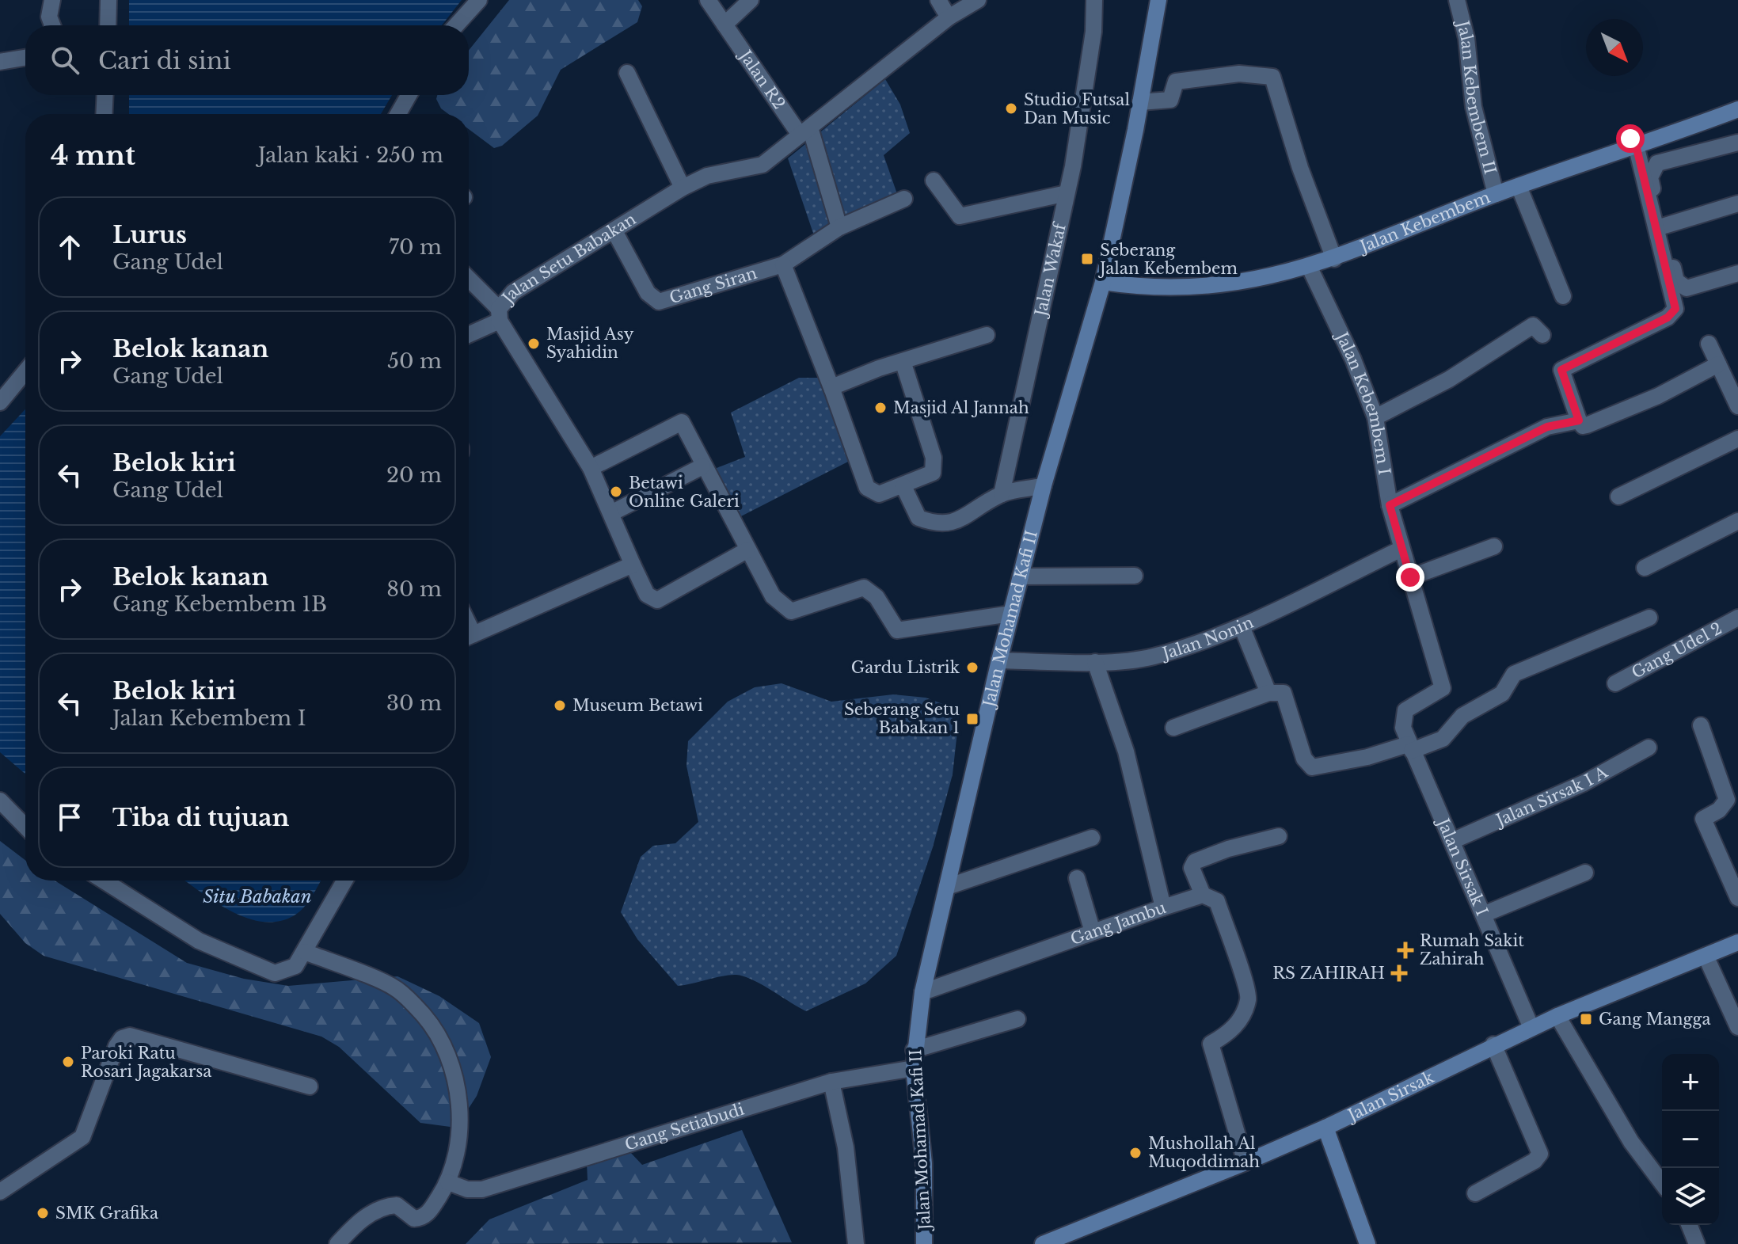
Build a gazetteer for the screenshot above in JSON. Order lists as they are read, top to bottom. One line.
{"streets":{"street":["Jalan R2","Jalan Kebembem II","Jalan Kebembem","Jalan Setu Babakan","Jalan Wakaf","Gang Siran","Jalan Kebembem I","Jalan Mohamad Kafi II","Jalan Nonin","Gang Udel 2","Jalan Sirsak I A","Jalan Sirsak I","Gang Jambu","Jalan Sirsak","Gang Setiabudi"]},"crossings":[["Jalan R2","Jalan Setu Babakan"],["Jalan Kebembem II","Jalan Kebembem"],["Jalan Kebembem","Jalan Kebembem I"],["Jalan Kebembem","Jalan Mohamad Kafi II"],["Jalan Setu Babakan","Gang Siran"],["Jalan Kebembem I","Jalan Nonin"],["Jalan Kebembem I","Jalan Sirsak I"],["Jalan Mohamad Kafi II","Jalan Nonin"],["Jalan Mohamad Kafi II","Gang Jambu"],["Jalan Mohamad Kafi II","Gang Setiabudi"],["Jalan Sirsak I A","Jalan Sirsak I"],["Jalan Sirsak I","Jalan Sirsak"]],"water":["Situ Babakan"],"places":{"other":["Studio Futsal Dan Music","Masjid Asy Syahidin","Masjid Al Jannah","Betawi Online Galeri","Gardu Listrik","Museum Betawi","Paroki Ratu Rosari Jagakarsa","Mushollah Al Muqoddimah","SMK Grafika"],"transit":["Seberang Jalan Kebembem","Seberang Setu Babakan 1","Gang Mangga"],"health":["Rumah Sakit Zahirah","RS ZAHIRAH"]},"north":"bottom right","page":{"search":"Cari di sini","heading":["4 mnt","Jalan kaki · 250 m"],"list":[["Lurus","Gang Udel","70 m"],["Belok kanan","Gang Udel","50 m"],["Belok kiri","Gang Udel","20 m"],["Belok kanan","Gang Kebembem 1B","80 m"],["Belok kiri","Jalan Kebembem I","30 m"],"Tiba di tujuan"],"map_buttons":["+","−"]}}
